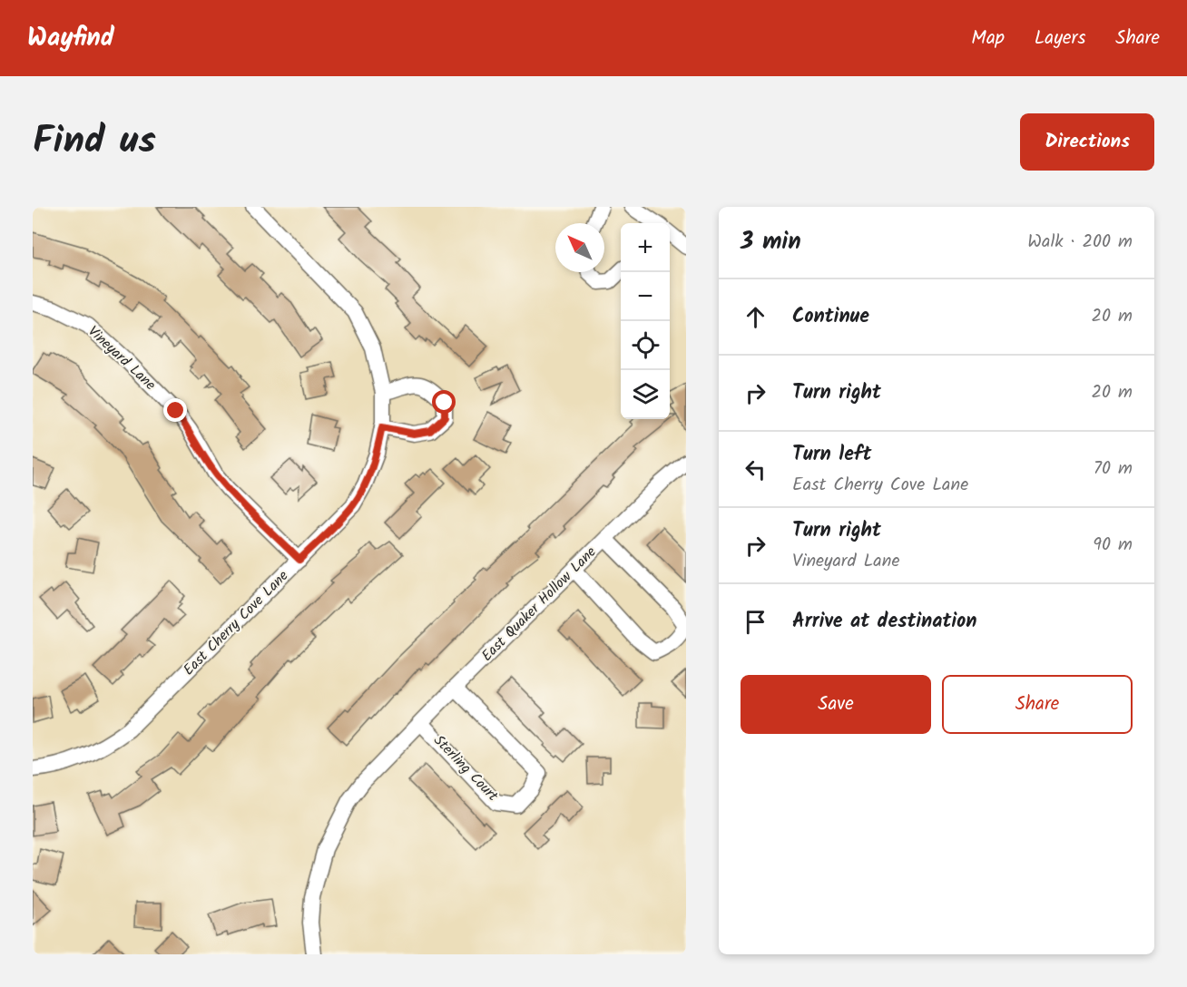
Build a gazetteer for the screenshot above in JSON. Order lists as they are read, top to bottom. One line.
{"streets":{"street":["Vineyard Lane","East Quaker Hollow Lane","East Cherry Cove Lane","Sterling Court"]},"crossings":[["Vineyard Lane","East Cherry Cove Lane"],["East Quaker Hollow Lane","Sterling Court"]],"north":"top left","page":{"header":"Wayfind","nav":["Map","Layers","Share"],"title":"Find us","buttons":["Directions",["Save","Share"]],"heading":["3 min","Walk · 200 m"],"map_buttons":["+","−"],"list":[["Continue","20 m"],["Turn right","20 m"],["Turn left","East Cherry Cove Lane","70 m"],["Turn right","Vineyard Lane","90 m"],"Arrive at destination"]}}
